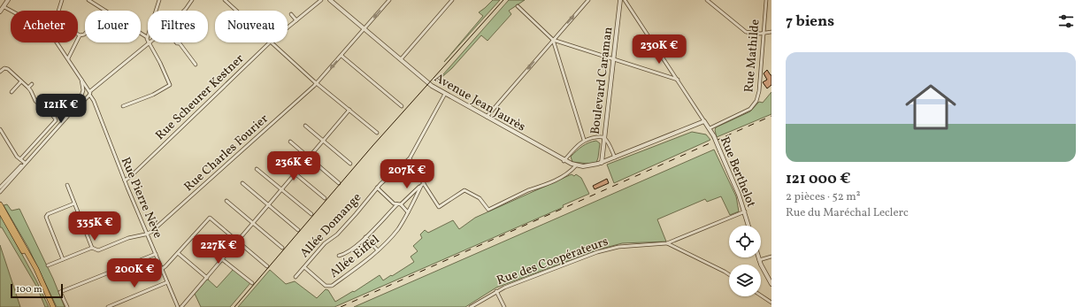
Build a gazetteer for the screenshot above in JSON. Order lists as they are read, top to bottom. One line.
{"streets":{"street":["Rue Mathilde","Boulevard Caraman","Rue Scheurer Kestner","Avenue Jean Jaurès","Rue Charles Fourier","Rue Berthelot","Rue Pierre Nève","Allée Domange","Allée Eiffel","Rue des Coopérateurs"]},"crossings":[["Rue Mathilde","Rue Berthelot"],["Boulevard Caraman","Avenue Jean Jaurès"],["Rue Scheurer Kestner","Rue Pierre Nève"],["Avenue Jean Jaurès","Rue Charles Fourier"],["Avenue Jean Jaurès","Rue Berthelot"],["Avenue Jean Jaurès","Allée Domange"],["Rue Charles Fourier","Rue Pierre Nève"],["Rue Berthelot","Rue des Coopérateurs"],["Allée Domange","Allée Eiffel"]],"scale_bar":"100 m","page":{"heading":"7 biens","chip":["Acheter","Louer","Filtres","Nouveau"],"price":["230K €","121K €","236K €","207K €","335K €","227K €","200K €"],"list":[{"name":"121 000 €","note":"2 pièces · 52 m² · Rue du Maréchal Leclerc"}],"scale":"100 m"}}
